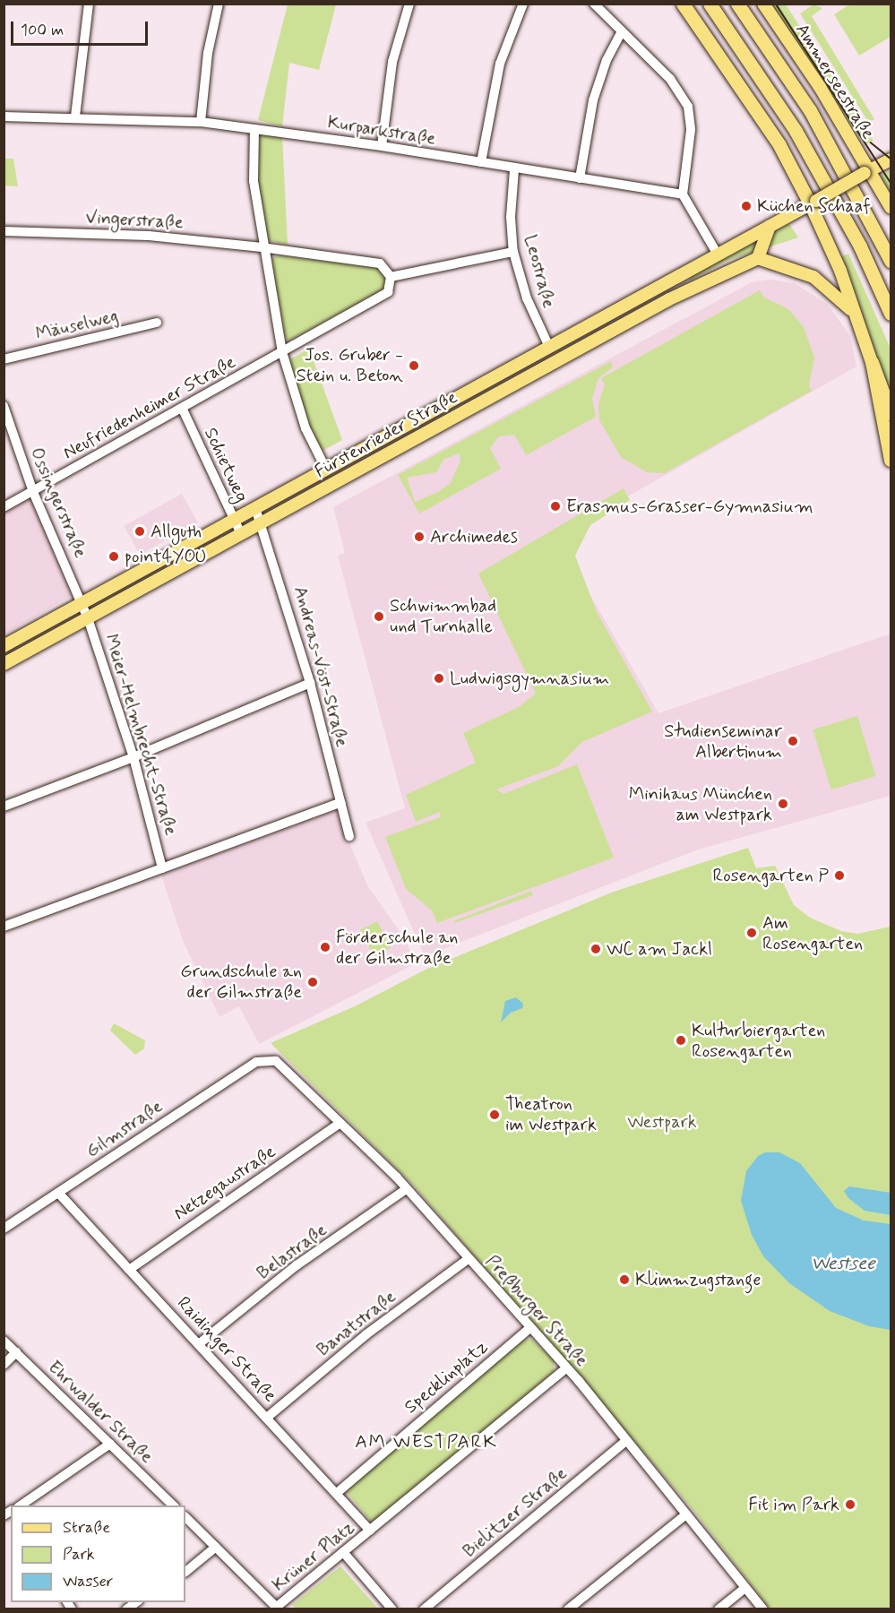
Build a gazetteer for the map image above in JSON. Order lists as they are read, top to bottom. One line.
{"streets":{"main road":["Ammerseestraße","Fürstenrieder Straße"],"street":["Kurparkstraße","Vingerstraße","Leostraße","Mäuselweg","Neufriedenheimer Straße","Schietweg","Ossingerstraße","Andreas-Vöst-Straße","Meier-Helmbrecht-Straße","Gilmstraße","Netzegaustraße","Belastraße","Preßburger Straße","Banatstraße","Raidinger Straße","Specklinplatz","Ehrwalder Straße","Bielitzer Straße","Krüner Platz"]},"crossings":[["Ammerseestraße","Fürstenrieder Straße"],["Kurparkstraße","Leostraße"],["Vingerstraße","Neufriedenheimer Straße"],["Leostraße","Fürstenrieder Straße"],["Neufriedenheimer Straße","Schietweg"],["Neufriedenheimer Straße","Ossingerstraße"],["Fürstenrieder Straße","Schietweg"],["Fürstenrieder Straße","Ossingerstraße"],["Fürstenrieder Straße","Andreas-Vöst-Straße"],["Fürstenrieder Straße","Meier-Helmbrecht-Straße"],["Ossingerstraße","Meier-Helmbrecht-Straße"],["Gilmstraße","Preßburger Straße"],["Gilmstraße","Raidinger Straße"],["Netzegaustraße","Preßburger Straße"],["Netzegaustraße","Raidinger Straße"],["Belastraße","Preßburger Straße"],["Belastraße","Raidinger Straße"],["Preßburger Straße","Banatstraße"],["Preßburger Straße","Specklinplatz"],["Preßburger Straße","Bielitzer Straße"],["Banatstraße","Raidinger Straße"],["Raidinger Straße","Specklinplatz"],["Raidinger Straße","Krüner Platz"]],"districts":["AM WESTPARK"],"water":["Westsee"],"parks":["Westpark"],"places":["Küchen Schaaf","Jos. Gruber - Stein u. Beton","Erasmus-Grasser-Gymnasium","Allguth","Archimedes","point4YOU","Schwimmbad und Turnhalle","Ludwigsgymnasium","Studienseminar Albertinum","Minihaus München am Westpark","Rosengarten P","Am Rosengarten","Förderschule an der Gilmstraße","WC am Jackl","Grundschule an der Gilmstraße","Kulturbiergarten Rosengarten","Theatron im Westpark","Klimmzugstange","Fit im Park"],"legend":["Straße","Park","Wasser"],"scale_bar":"100 m"}
